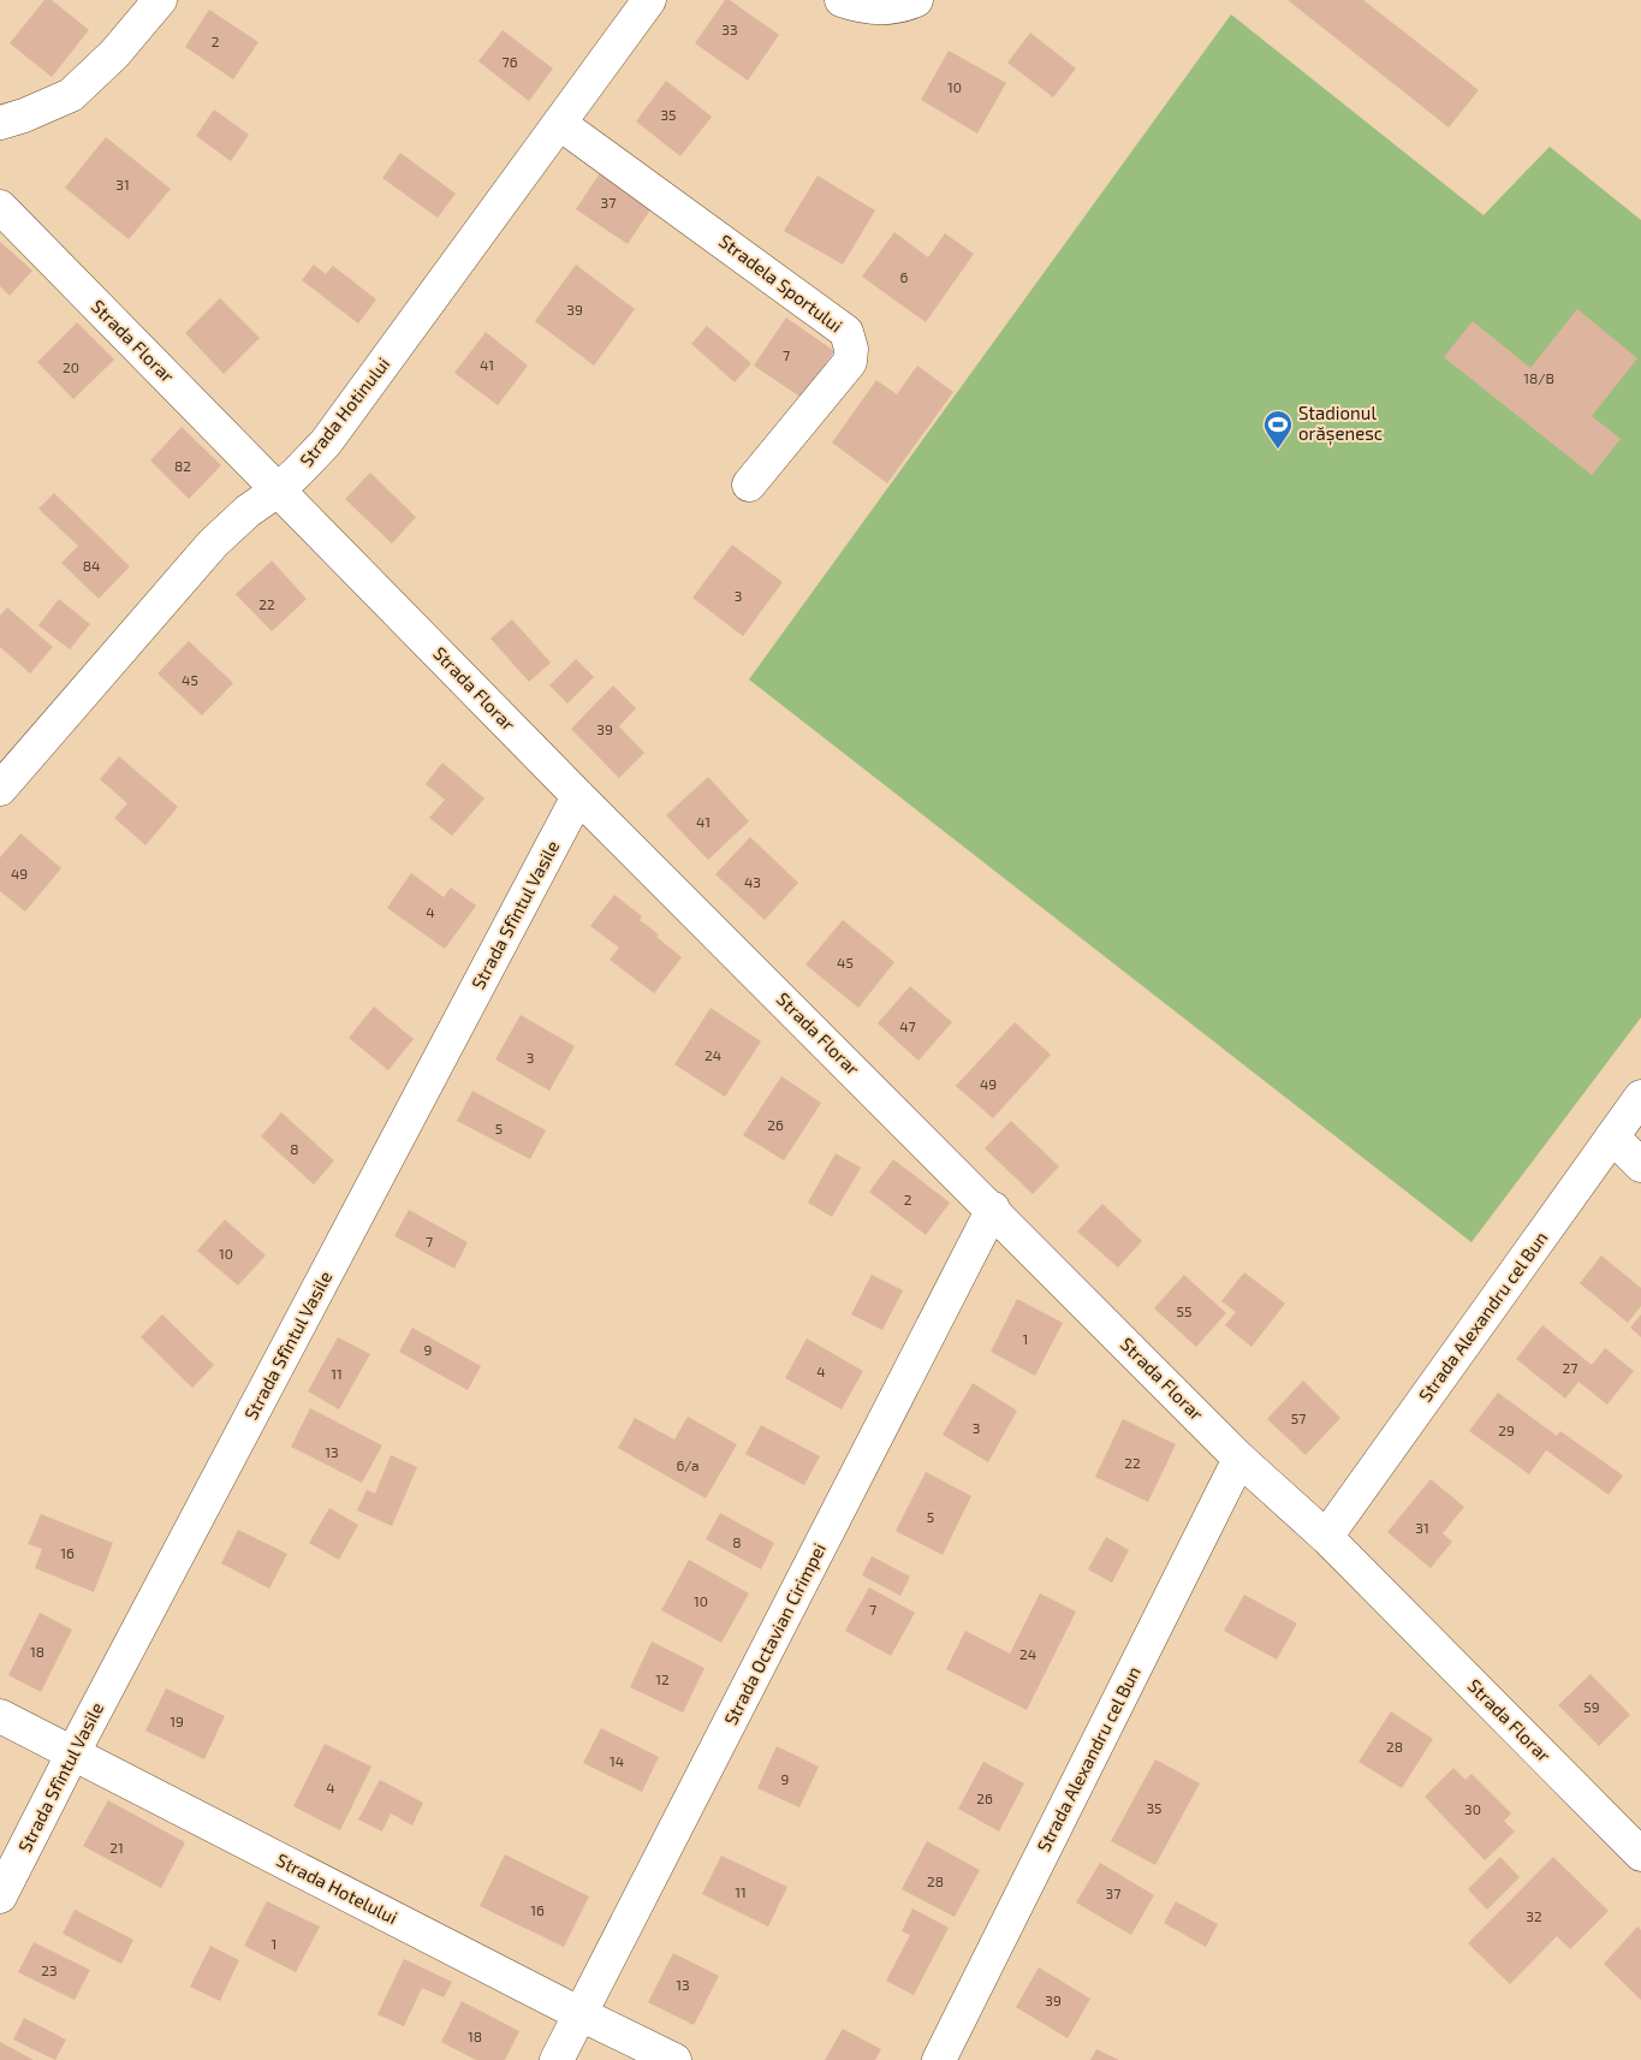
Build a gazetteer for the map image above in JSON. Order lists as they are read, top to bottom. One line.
{"streets":{"street":["Stradela Sportului","Strada Florar","Strada Hotinului","Strada Sfîntul Vasile","Strada Alexandru cel Bun","Strada Octavian Cirimpei","Strada Hotelului"]},"crossings":[["Stradela Sportului","Strada Hotinului"],["Strada Florar","Strada Hotinului"],["Strada Florar","Strada Sfîntul Vasile"],["Strada Florar","Strada Alexandru cel Bun"],["Strada Florar","Strada Octavian Cirimpei"],["Strada Sfîntul Vasile","Strada Hotelului"],["Strada Octavian Cirimpei","Strada Hotelului"]],"places":{"sports":["Stadionul orășenesc"]},"house_numbers":["33","2","76","10","35","31","37","6","39","7","41","20","18/B","82","84","3","22","45","39","41","49","43","4","45","47","24","3","49","26","5","8","2","7","10","55","1","9","27","4","11","57","3","29","13","22","6/a","5","31","8","16","10","7","18","24","12","59","19","28","14","9","4","26","35","30","21","28","11","37","16","32","1","23","13","39","18"]}
